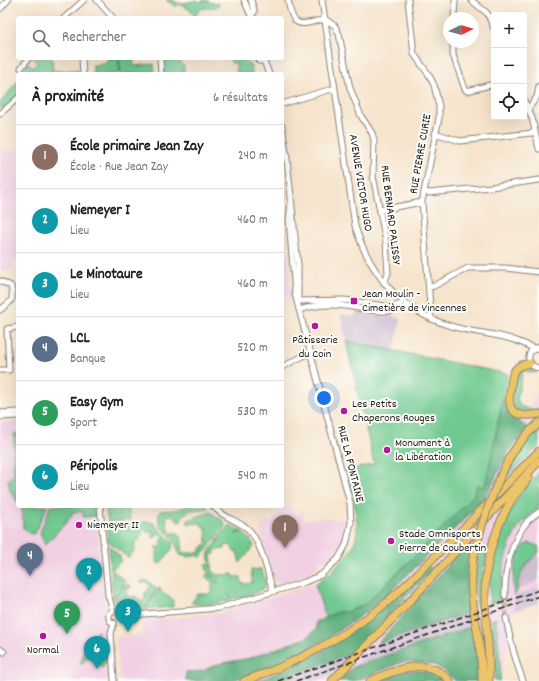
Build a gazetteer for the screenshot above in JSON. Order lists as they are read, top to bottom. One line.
{"streets":{"street":["RUE PIERRE CURIE","AVENUE VICTOR HUGO","RUE BERNARD PALISSY","RUE LA FONTAINE"]},"crossings":[["RUE PIERRE CURIE","AVENUE VICTOR HUGO"],["AVENUE VICTOR HUGO","RUE BERNARD PALISSY"]],"places":{"transit":["Jean Moulin - Cimetière de Vincennes"],"other":["Pâtisserie du Coin","Les Petits Chaperons Rouges","Monument à la Libération","Niemeyer II","Stade Omnisports Pierre de Coubertin","Normal"]},"north":"right","page":{"map_buttons":["+","−"],"search":"Rechercher","heading":["À proximité","6 résultats"],"list":[{"mark":"1","name":"École primaire Jean Zay","note":"École · Rue Jean Zay","value":"240 m"},{"mark":"2","name":"Niemeyer I","note":"Lieu","value":"460 m"},{"mark":"3","name":"Le Minotaure","note":"Lieu","value":"460 m"},{"mark":"4","name":"LCL","note":"Banque","value":"520 m"},{"mark":"5","name":"Easy Gym","note":"Sport","value":"530 m"},{"mark":"6","name":"Péripolis","note":"Lieu","value":"540 m"}],"pins":["1","4","2","3","5","6"]}}
